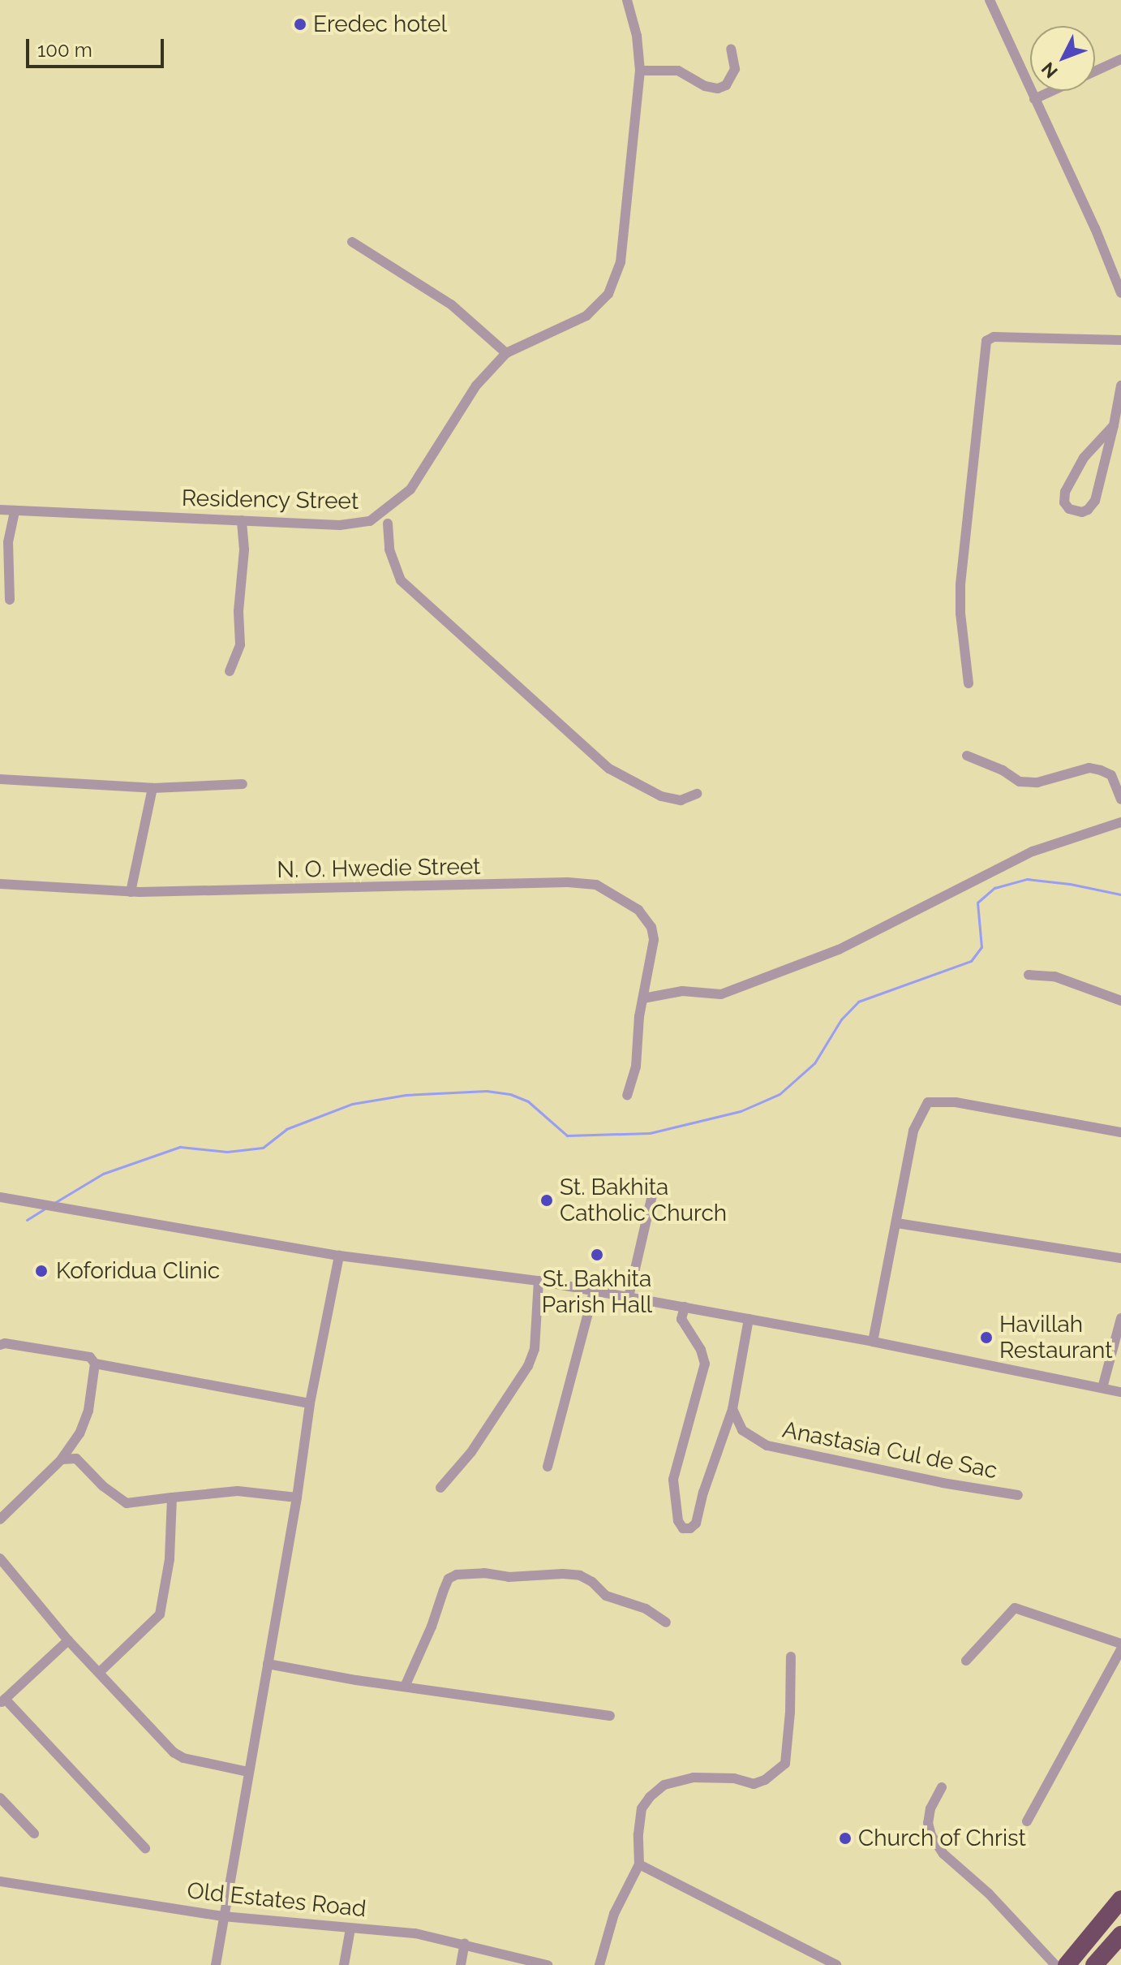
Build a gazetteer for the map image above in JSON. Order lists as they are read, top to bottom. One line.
{"streets":{"street":["Residency Street","N. O. Hwedie Street","Anastasia Cul de Sac","Old Estates Road"]},"places":["Eredec hotel","St. Bakhita Catholic Church","St. Bakhita Parish Hall","Koforidua Clinic","Havillah Restaurant","Church of Christ"],"scale_bar":"100 m","north":"bottom left"}
